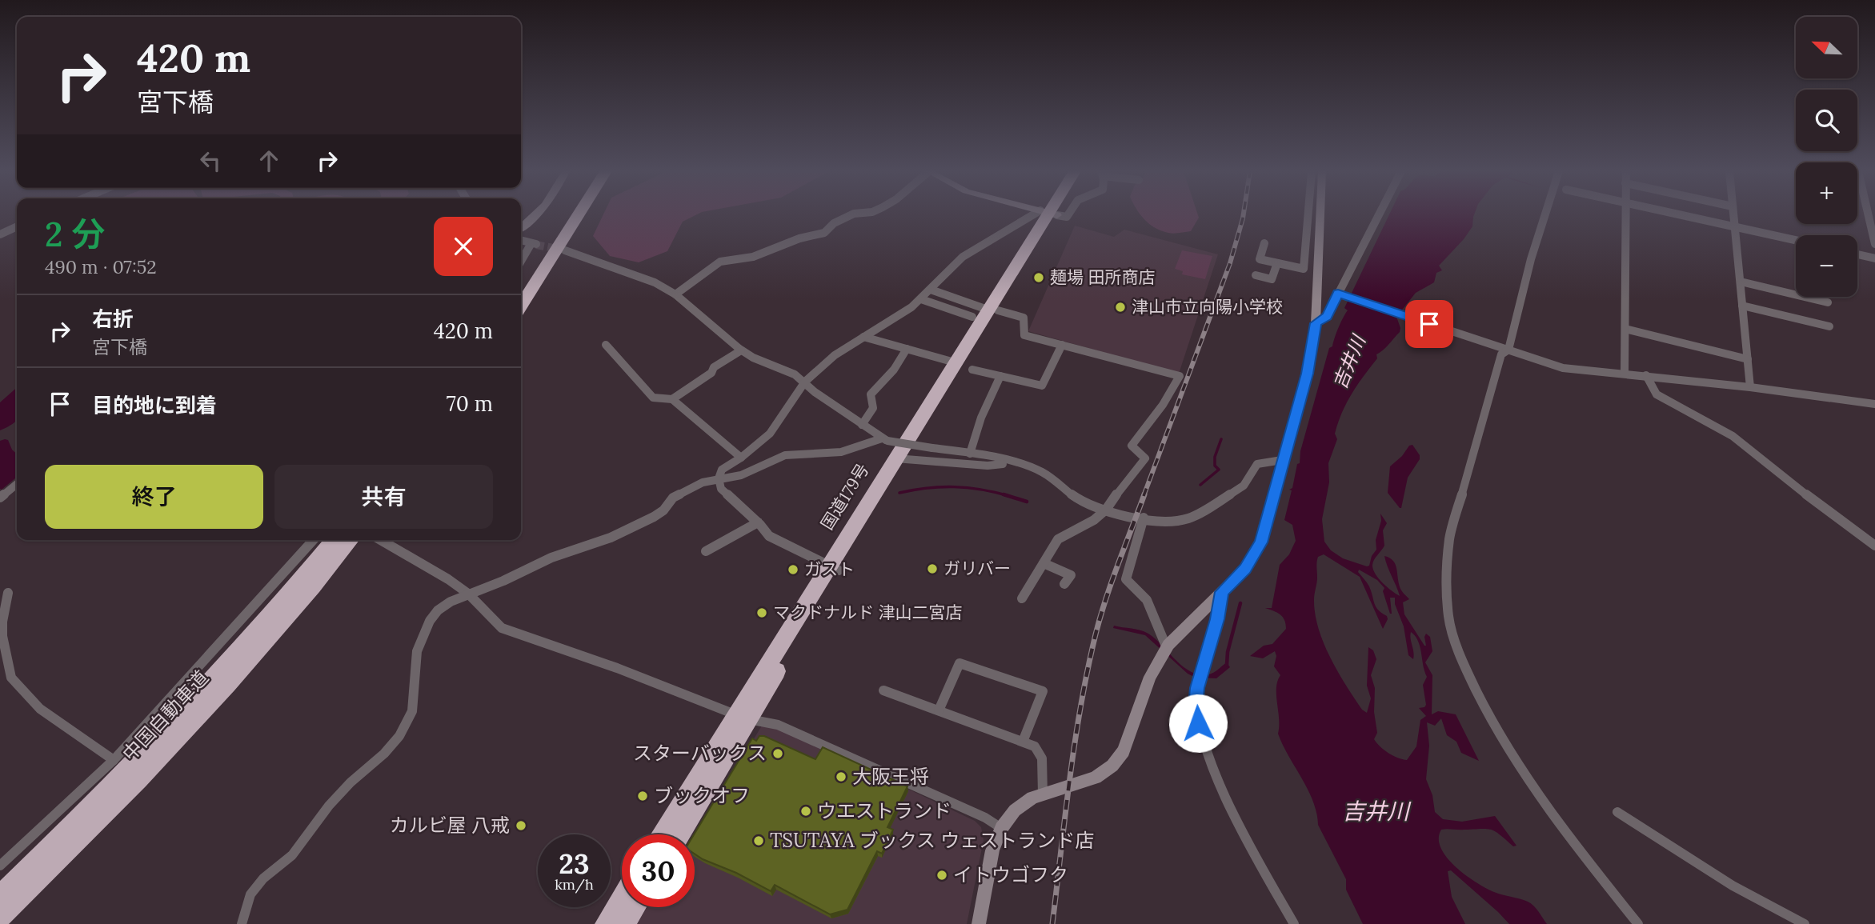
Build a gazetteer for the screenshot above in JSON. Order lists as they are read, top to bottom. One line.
{"streets":{"highway":["国道179号","中国自動車道"]},"water":["吉井川"],"places":["麺場 田所商店","津山市立向陽小学校","ガリバー","ガスト","マクドナルド 津山二宮店","スターバックス","大阪王将","ブックオフ","ウエストランド","カルビ屋 八戒","TSUTAYA ブックス ウェストランド店","イトウゴフク"],"north":"top left","page":{"map_buttons":["+","−"],"turn":["420 m","宮下橋"],"heading":["2 分","490 m · 07:52"],"list":[{"name":"右折","note":"宮下橋","value":"420 m"},{"name":"目的地に到着","value":"70 m"}],"buttons":["終了","共有"],"speed":"23 km/h","limit":"30"}}
